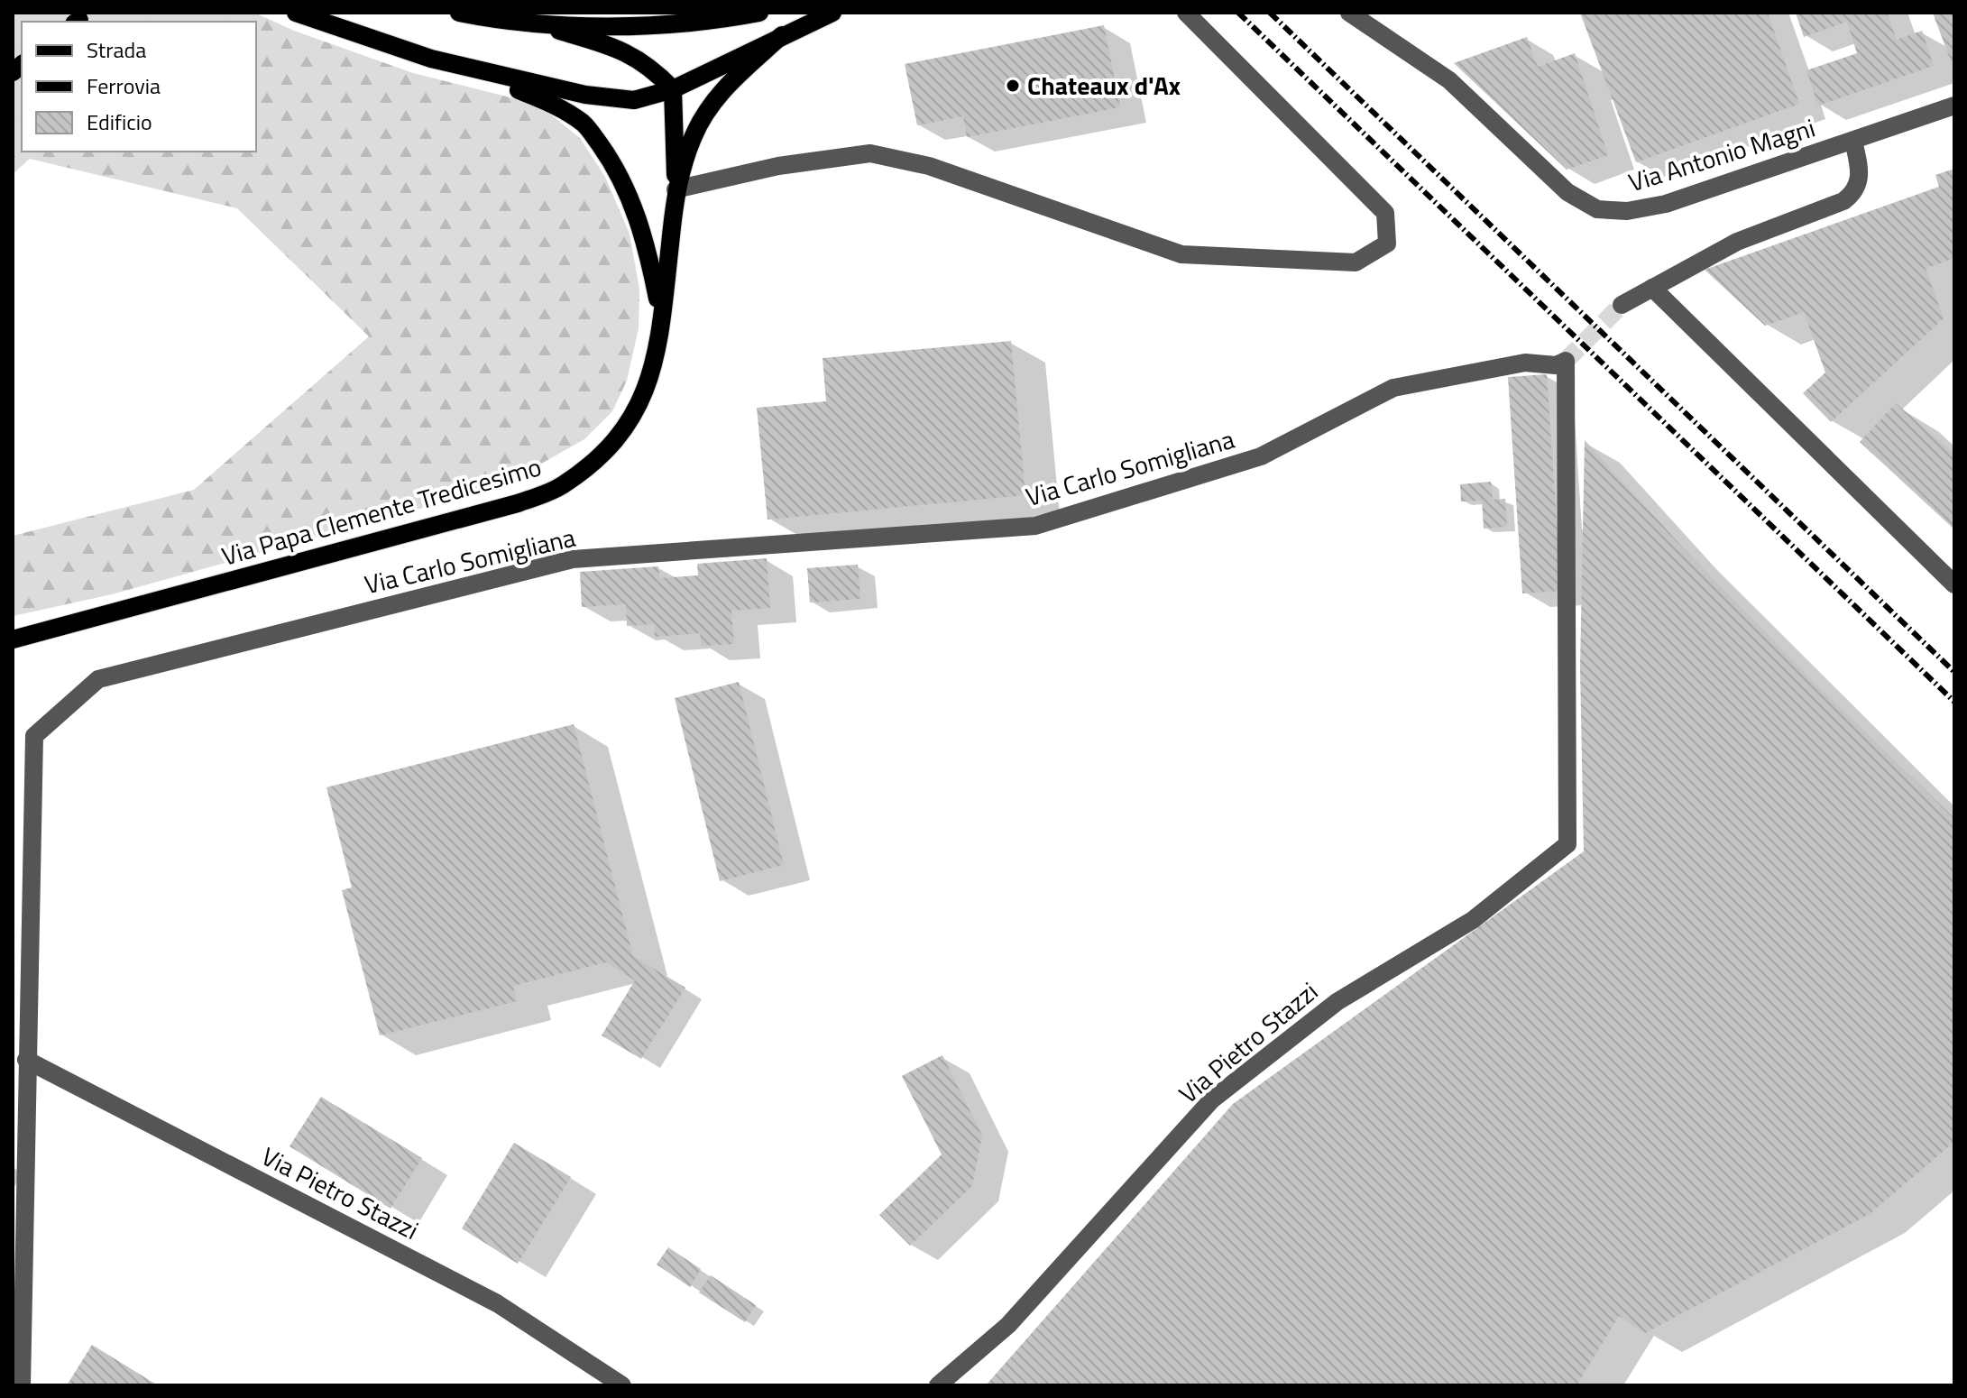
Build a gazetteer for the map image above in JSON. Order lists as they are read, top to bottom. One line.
{"streets":{"main road":["Via Papa Clemente Tredicesimo"],"street":["Via Antonio Magni","Via Carlo Somigliana","Via Pietro Stazzi"]},"crossings":[["Via Carlo Somigliana","Via Pietro Stazzi"]],"places":["Chateaux d'Ax"],"legend":["Strada","Ferrovia","Edificio"]}
